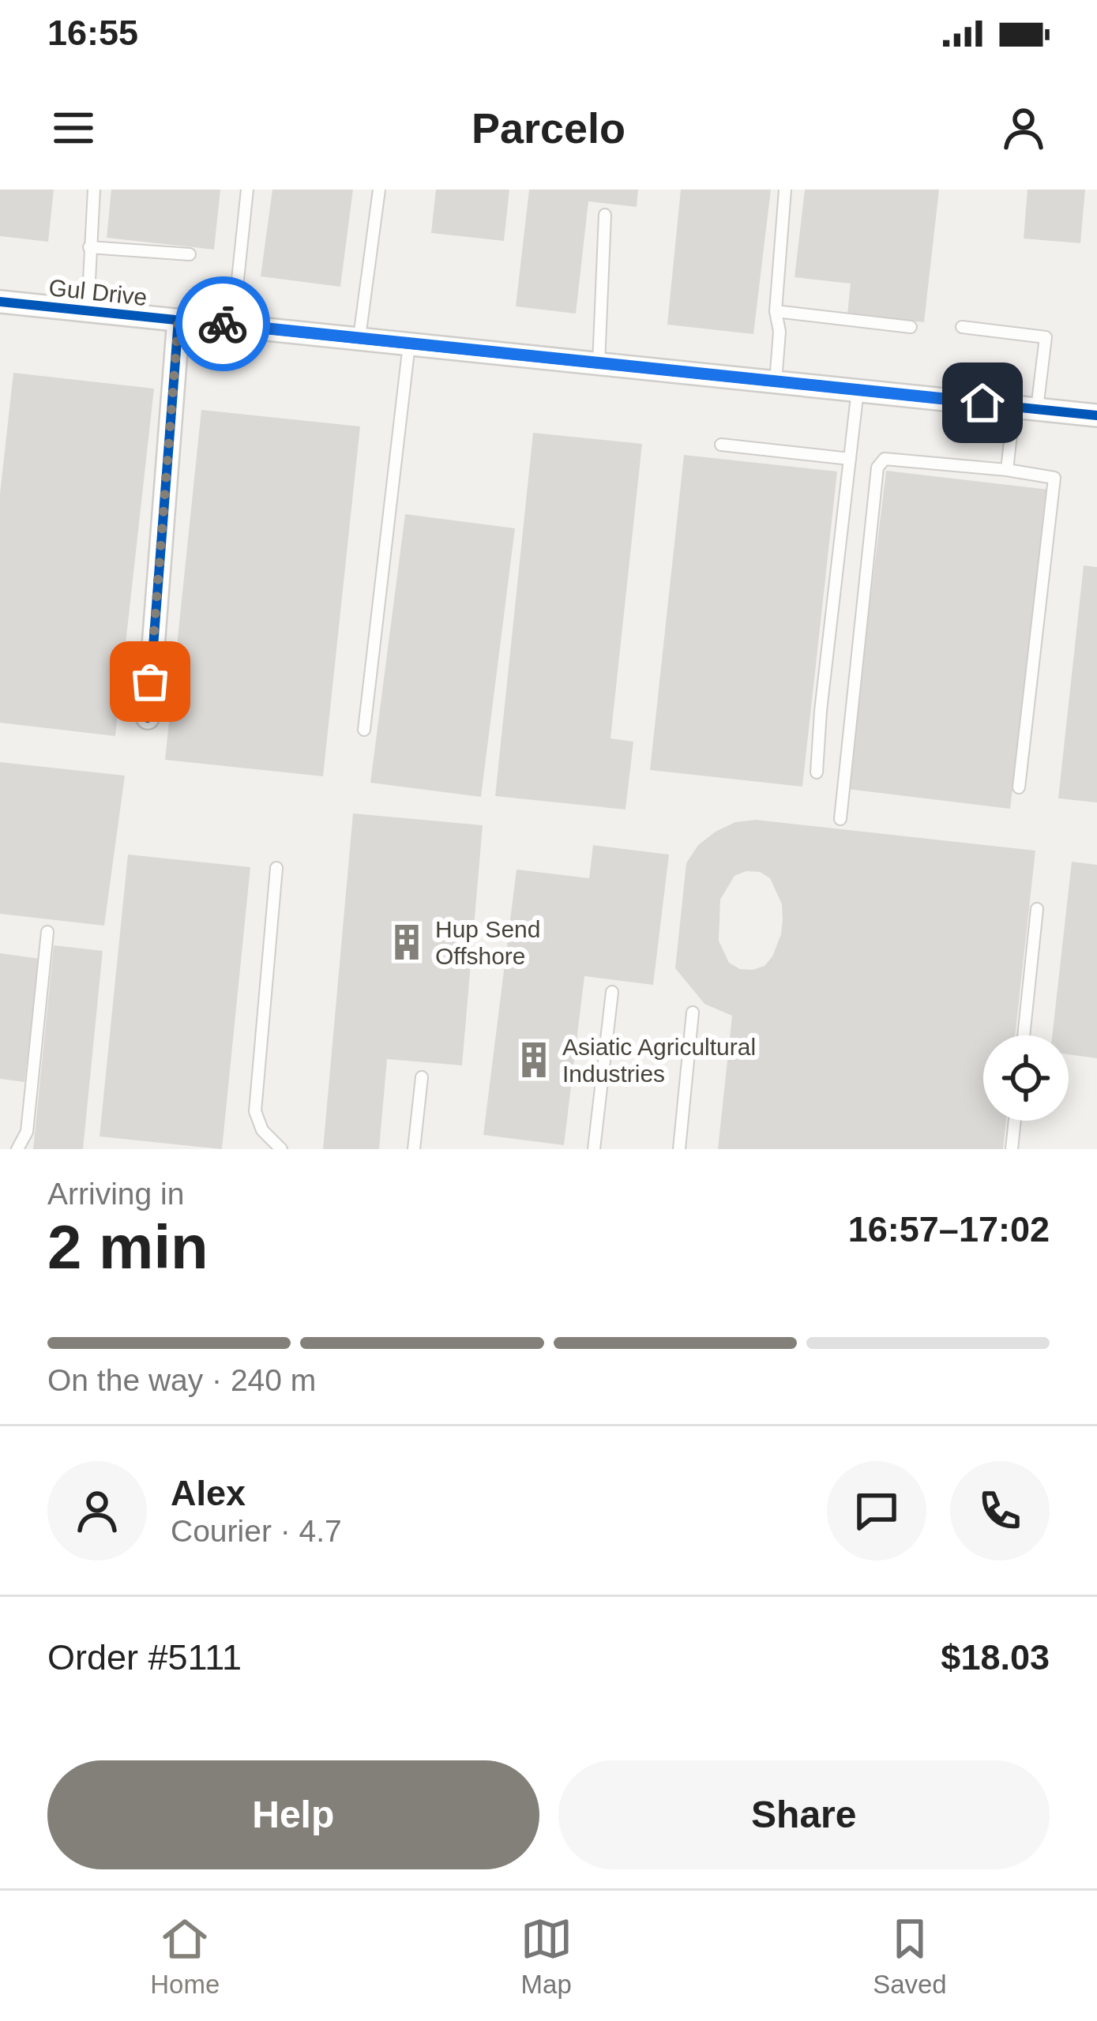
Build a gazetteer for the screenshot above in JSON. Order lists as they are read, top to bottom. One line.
{"streets":{"street":["Gul Drive"]},"places":{"building":["Hup Send Offshore","Asiatic Agricultural Industries"]},"page":{"status":"16:55","header":"Parcelo","heading":["2 min","Arriving in","16:57–17:02"],"panel":["Alex","Courier · 4.7","Order #5111","$18.03"],"bar":"On the way · 240 m","buttons":["Help","Share"],"tabs":["Home","Map","Saved"]}}
